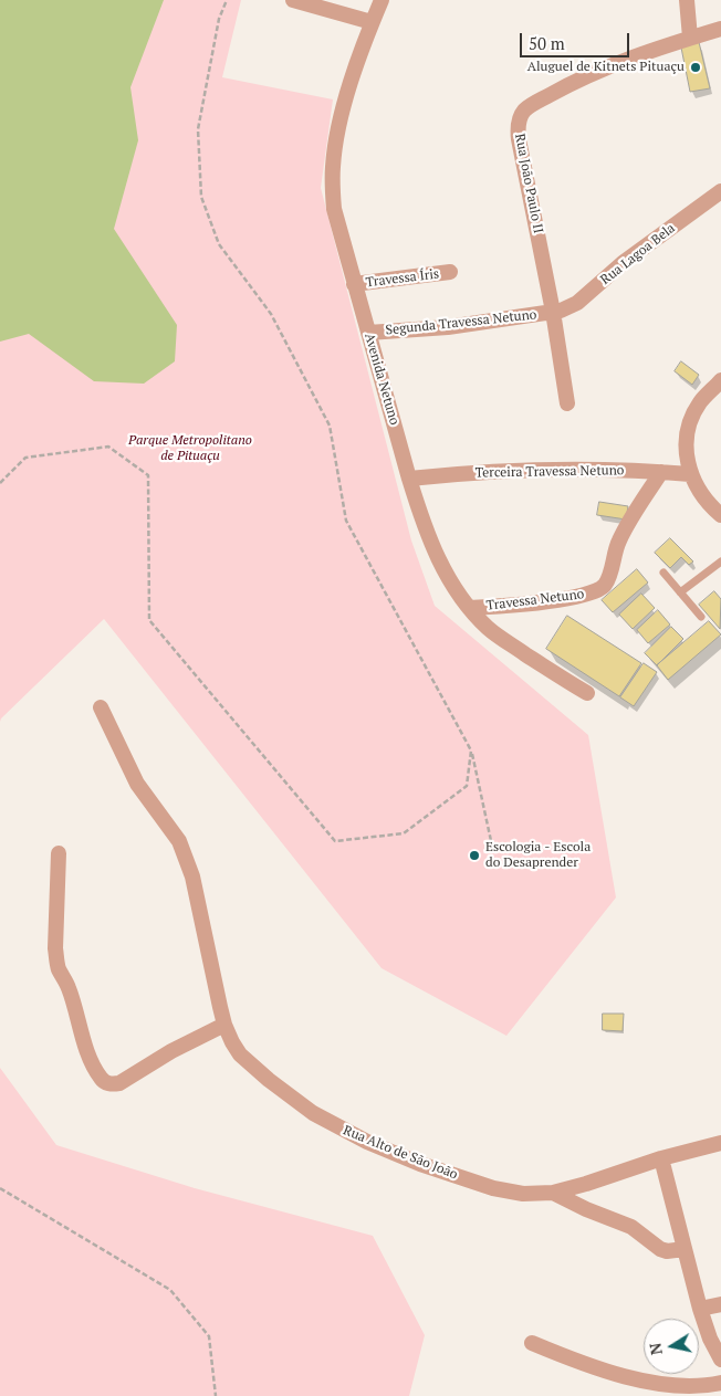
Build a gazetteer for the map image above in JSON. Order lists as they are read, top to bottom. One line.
{"streets":{"street":["Rua João Paulo II","Rua Lagoa Bela","Travessa Íris","Segunda Travessa Netuno","Avenida Netuno","Terceira Travessa Netuno","Travessa Netuno","Rua Alto de São João"]},"crossings":[["Rua João Paulo II","Rua Lagoa Bela"],["Rua João Paulo II","Segunda Travessa Netuno"],["Rua Lagoa Bela","Segunda Travessa Netuno"],["Travessa Íris","Avenida Netuno"],["Segunda Travessa Netuno","Avenida Netuno"],["Avenida Netuno","Terceira Travessa Netuno"],["Avenida Netuno","Travessa Netuno"],["Terceira Travessa Netuno","Travessa Netuno"]],"parks":["Parque Metropolitano de Pituaçu"],"places":["Aluguel de Kitnets Pituaçu","Escologia - Escola do Desaprender"],"scale_bar":"50 m","north":"left"}
